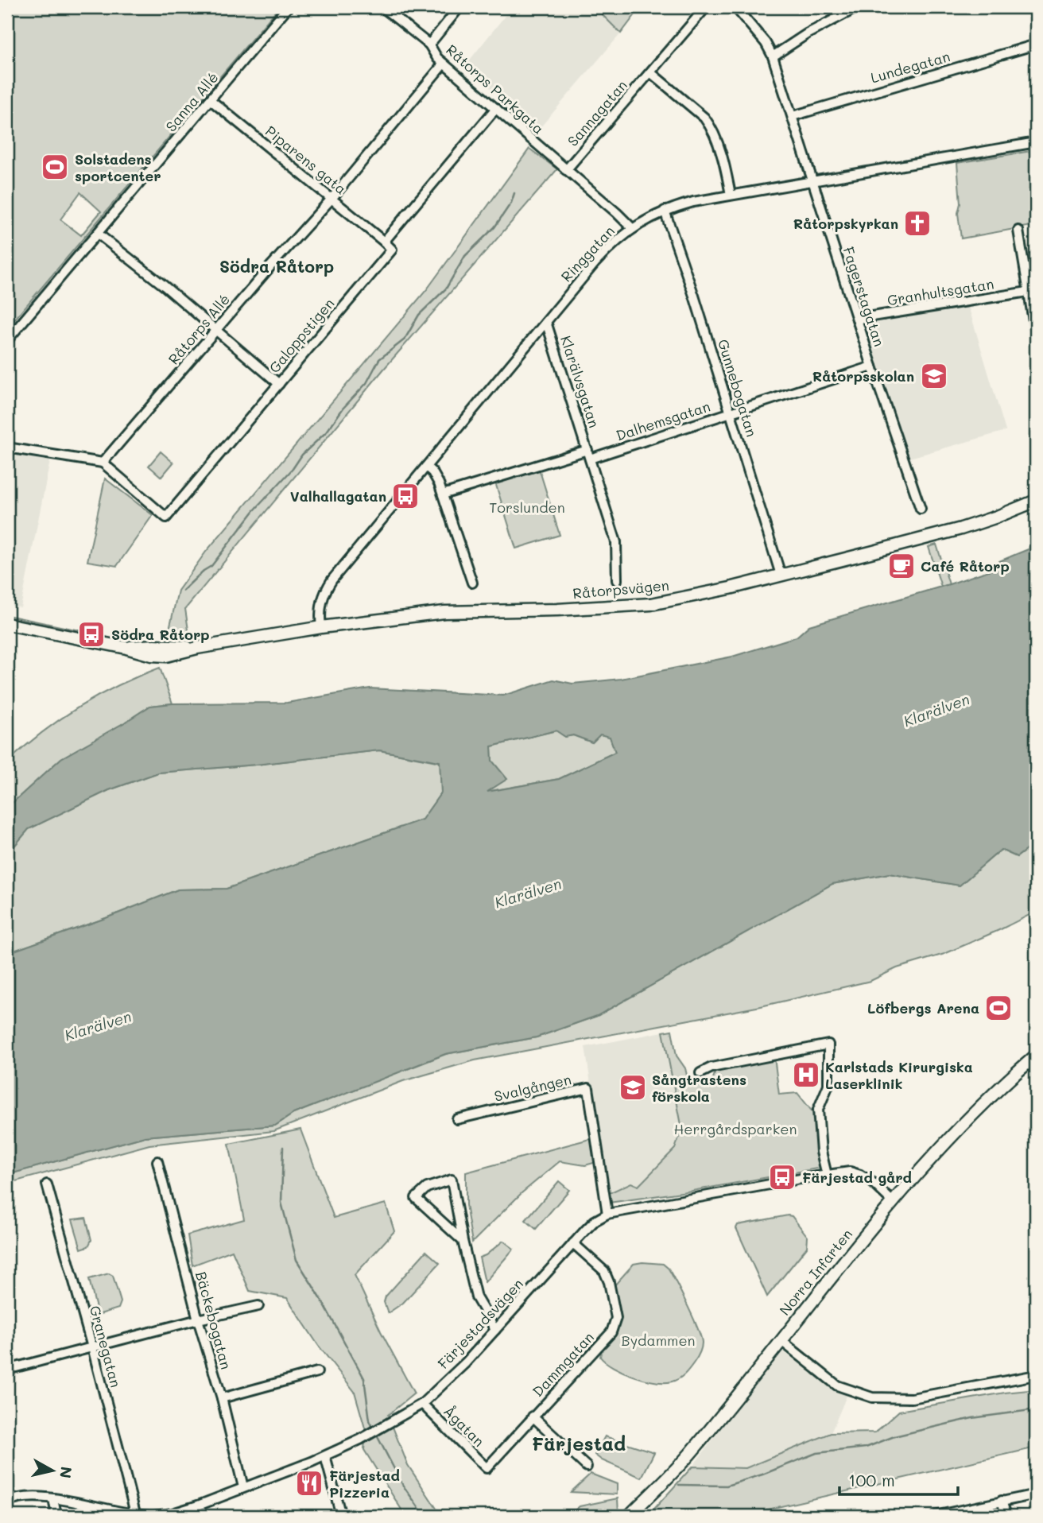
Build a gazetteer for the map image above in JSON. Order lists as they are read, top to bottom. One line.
{"streets":{"street":["Lundegatan","Råtorps Parkgata","Sanna Allé","Sannagatan","Piparens gata","Ringgatan","Granhultsgatan","Fagerstagatan","Råtorps Allé","Galoppstigen","Klarälvsgatan","Gunnebogatan","Dalhemsgatan","Råtorpsvägen","Svalgången","Norra Infarten","Bäckebogatan","Färjestadsvägen","Granegatan","Dammgatan","Ågatan"]},"crossings":[["Lundegatan","Fagerstagatan"],["Råtorps Parkgata","Sannagatan"],["Råtorps Parkgata","Råtorps Allé"],["Sanna Allé","Piparens gata"],["Piparens gata","Råtorps Allé"],["Piparens gata","Galoppstigen"],["Ringgatan","Fagerstagatan"],["Ringgatan","Klarälvsgatan"],["Ringgatan","Gunnebogatan"],["Ringgatan","Råtorpsvägen"],["Granhultsgatan","Fagerstagatan"],["Fagerstagatan","Dalhemsgatan"],["Råtorps Allé","Galoppstigen"],["Klarälvsgatan","Dalhemsgatan"],["Gunnebogatan","Dalhemsgatan"],["Gunnebogatan","Råtorpsvägen"],["Svalgången","Färjestadsvägen"],["Norra Infarten","Färjestadsvägen"],["Bäckebogatan","Färjestadsvägen"],["Färjestadsvägen","Dammgatan"],["Färjestadsvägen","Ågatan"],["Dammgatan","Ågatan"]],"districts":["Södra Råtorp","Färjestad"],"water":["Klarälven"],"parks":["Torslunden","Herrgårdsparken","Bydammen"],"places":{"sports":["Solstadens sportcenter","Löfbergs Arena"],"church":["Råtorpskyrkan"],"school or university":["Råtorpsskolan","Sångtrastens förskola"],"bus stop":["Valhallagatan","Södra Råtorp","Färjestad gård"],"cafe":["Café Råtorp"],"hospital":["Karlstads Kirurgiska Laserklinik"],"restaurant":["Färjestad Pizzeria"]},"scale_bar":"100 m","north":"right"}
